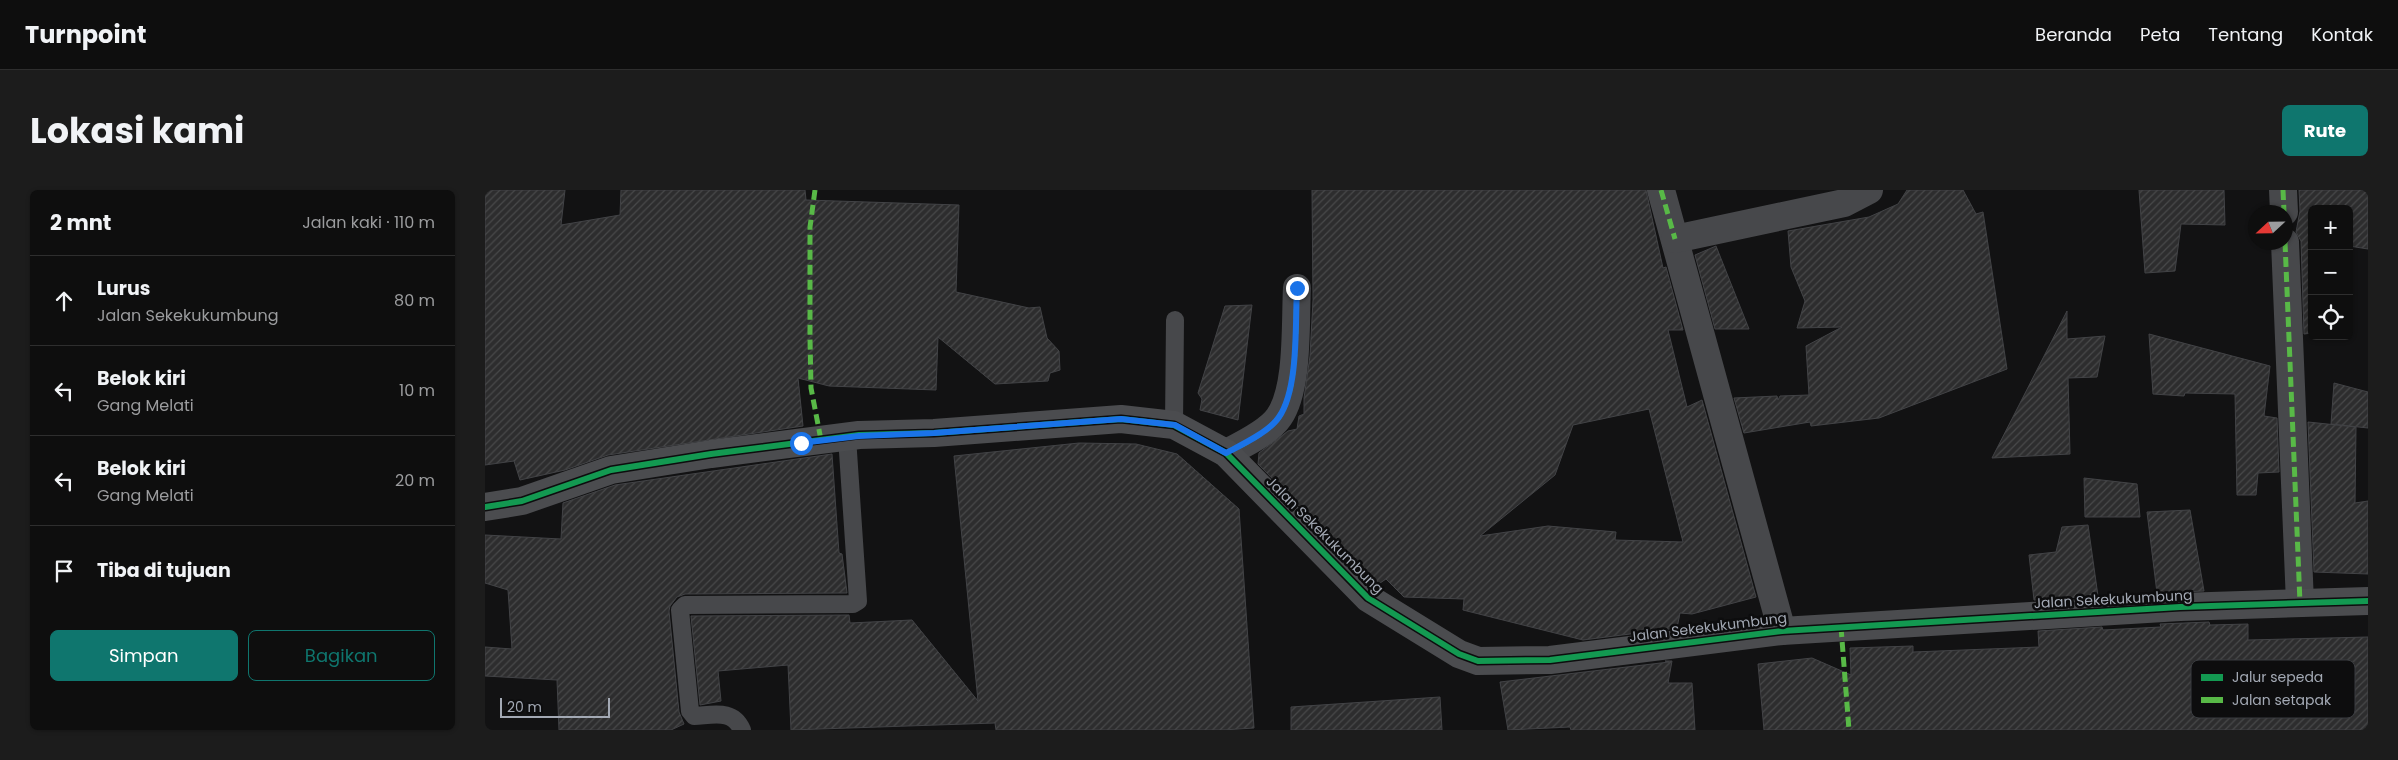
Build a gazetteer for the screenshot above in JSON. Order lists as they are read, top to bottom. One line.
{"streets":{"street":["Jalan Sekekukumbung"]},"legend":["Jalur sepeda","Jalan setapak"],"scale_bar":"20 m","north":"left","page":{"header":"Turnpoint","nav":["Beranda","Peta","Tentang","Kontak"],"title":"Lokasi kami","buttons":["Rute",["Simpan","Bagikan"]],"heading":["2 mnt","Jalan kaki · 110 m"],"map_buttons":["+","−"],"list":[["Lurus","Jalan Sekekukumbung","80 m"],["Belok kiri","Gang Melati","10 m"],["Belok kiri","Gang Melati","20 m"],"Tiba di tujuan"],"scale":"20 m"}}
